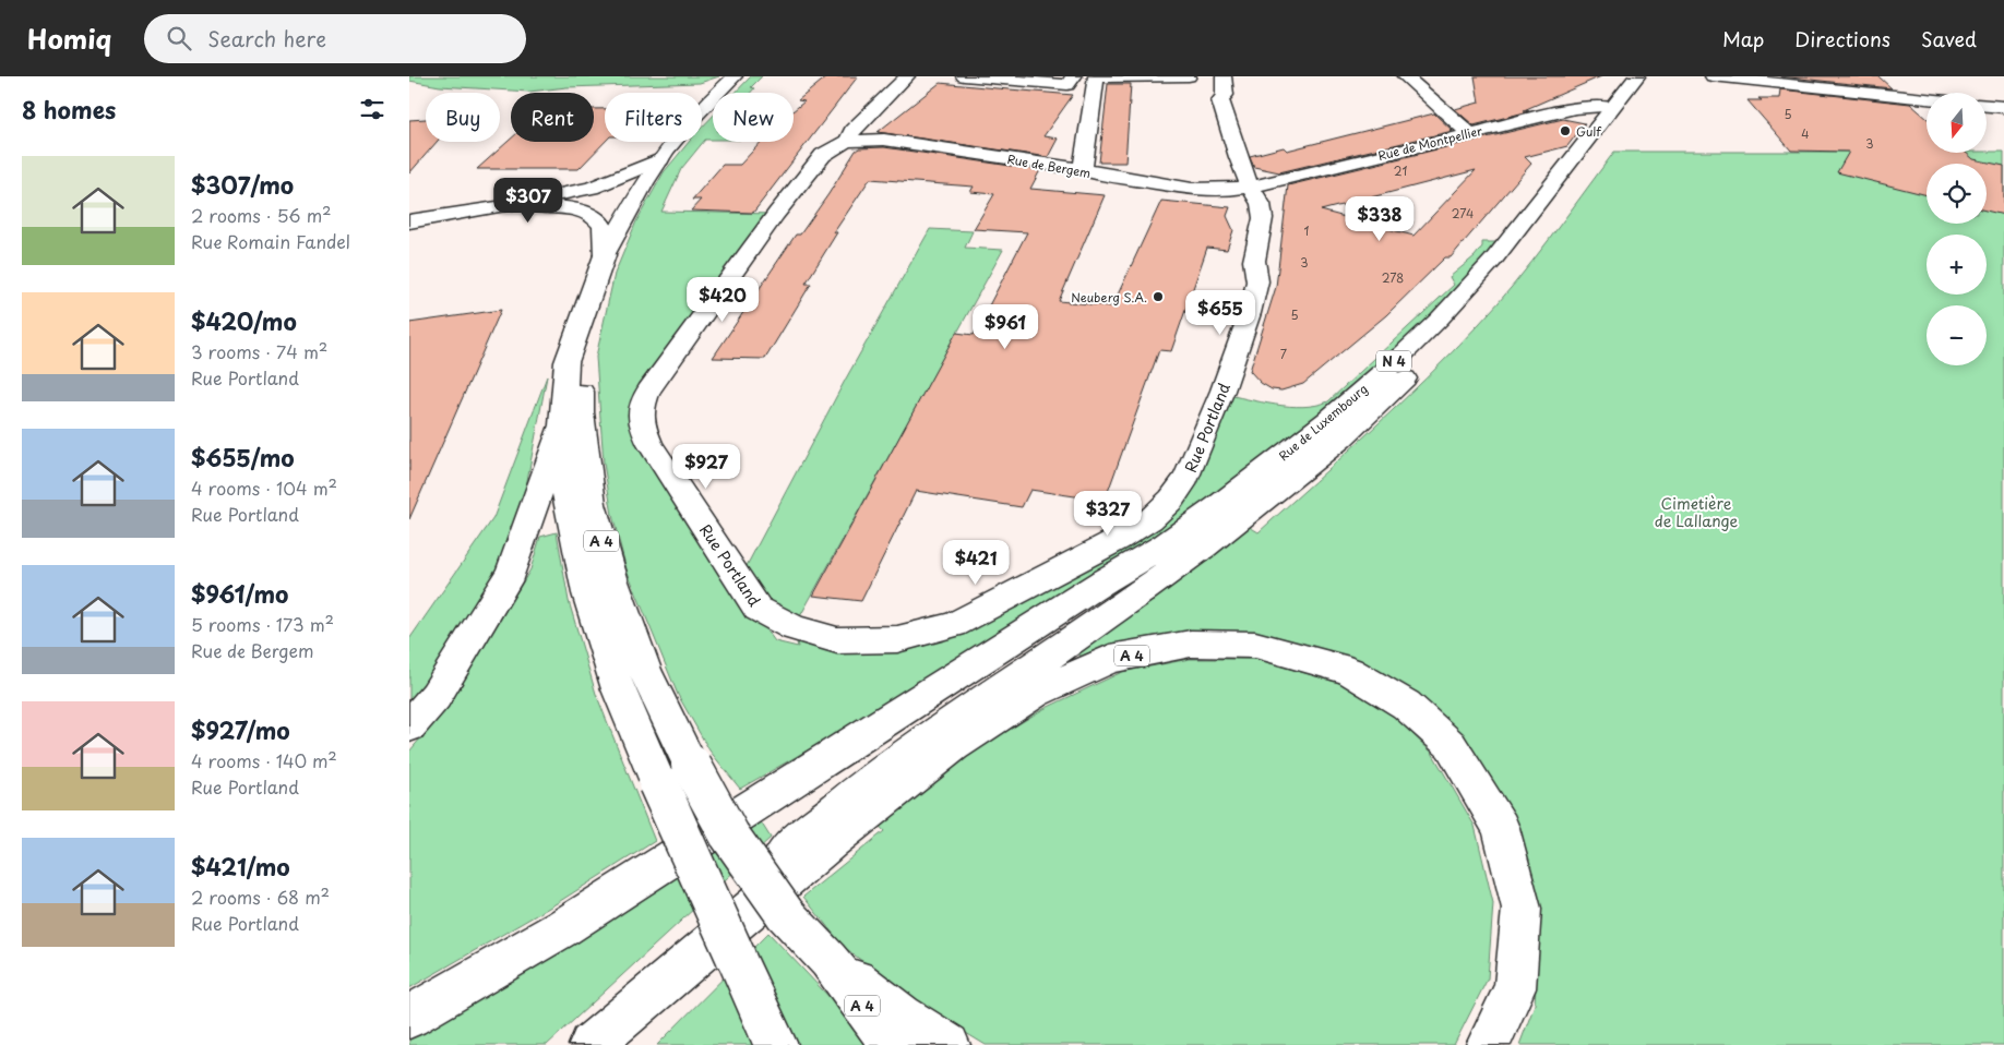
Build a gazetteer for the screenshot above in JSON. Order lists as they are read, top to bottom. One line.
{"streets":{"main road":["Rue de Montpellier","Rue de Bergem","N 4","Rue de Luxembourg","Rue Portland","A 4"]},"crossings":[["Rue de Montpellier","Rue de Bergem"],["Rue de Montpellier","Rue de Luxembourg"],["Rue de Montpellier","Rue Portland"],["Rue de Bergem","Rue Portland"]],"parks":["Cimetière de Lallange"],"places":["Gulf","Neuberg S.A."],"house_numbers":["5","4","3","21","274","1","3","278","5","7"],"north":"bottom","page":{"header":"Homiq","search":"Search here","nav":["Map","Directions","Saved"],"heading":"8 homes","map_buttons":["+","−"],"chip":["Buy","Rent","Filters","New"],"list":[{"name":"$307/mo","note":"2 rooms · 56 m² · Rue Romain Fandel"},{"name":"$420/mo","note":"3 rooms · 74 m² · Rue Portland"},{"name":"$655/mo","note":"4 rooms · 104 m² · Rue Portland"},{"name":"$961/mo","note":"5 rooms · 173 m² · Rue de Bergem"},{"name":"$927/mo","note":"4 rooms · 140 m² · Rue Portland"},{"name":"$421/mo","note":"2 rooms · 68 m² · Rue Portland"}],"price":["$307","$338","$420","$655","$961","$927","$327","$421"]}}
